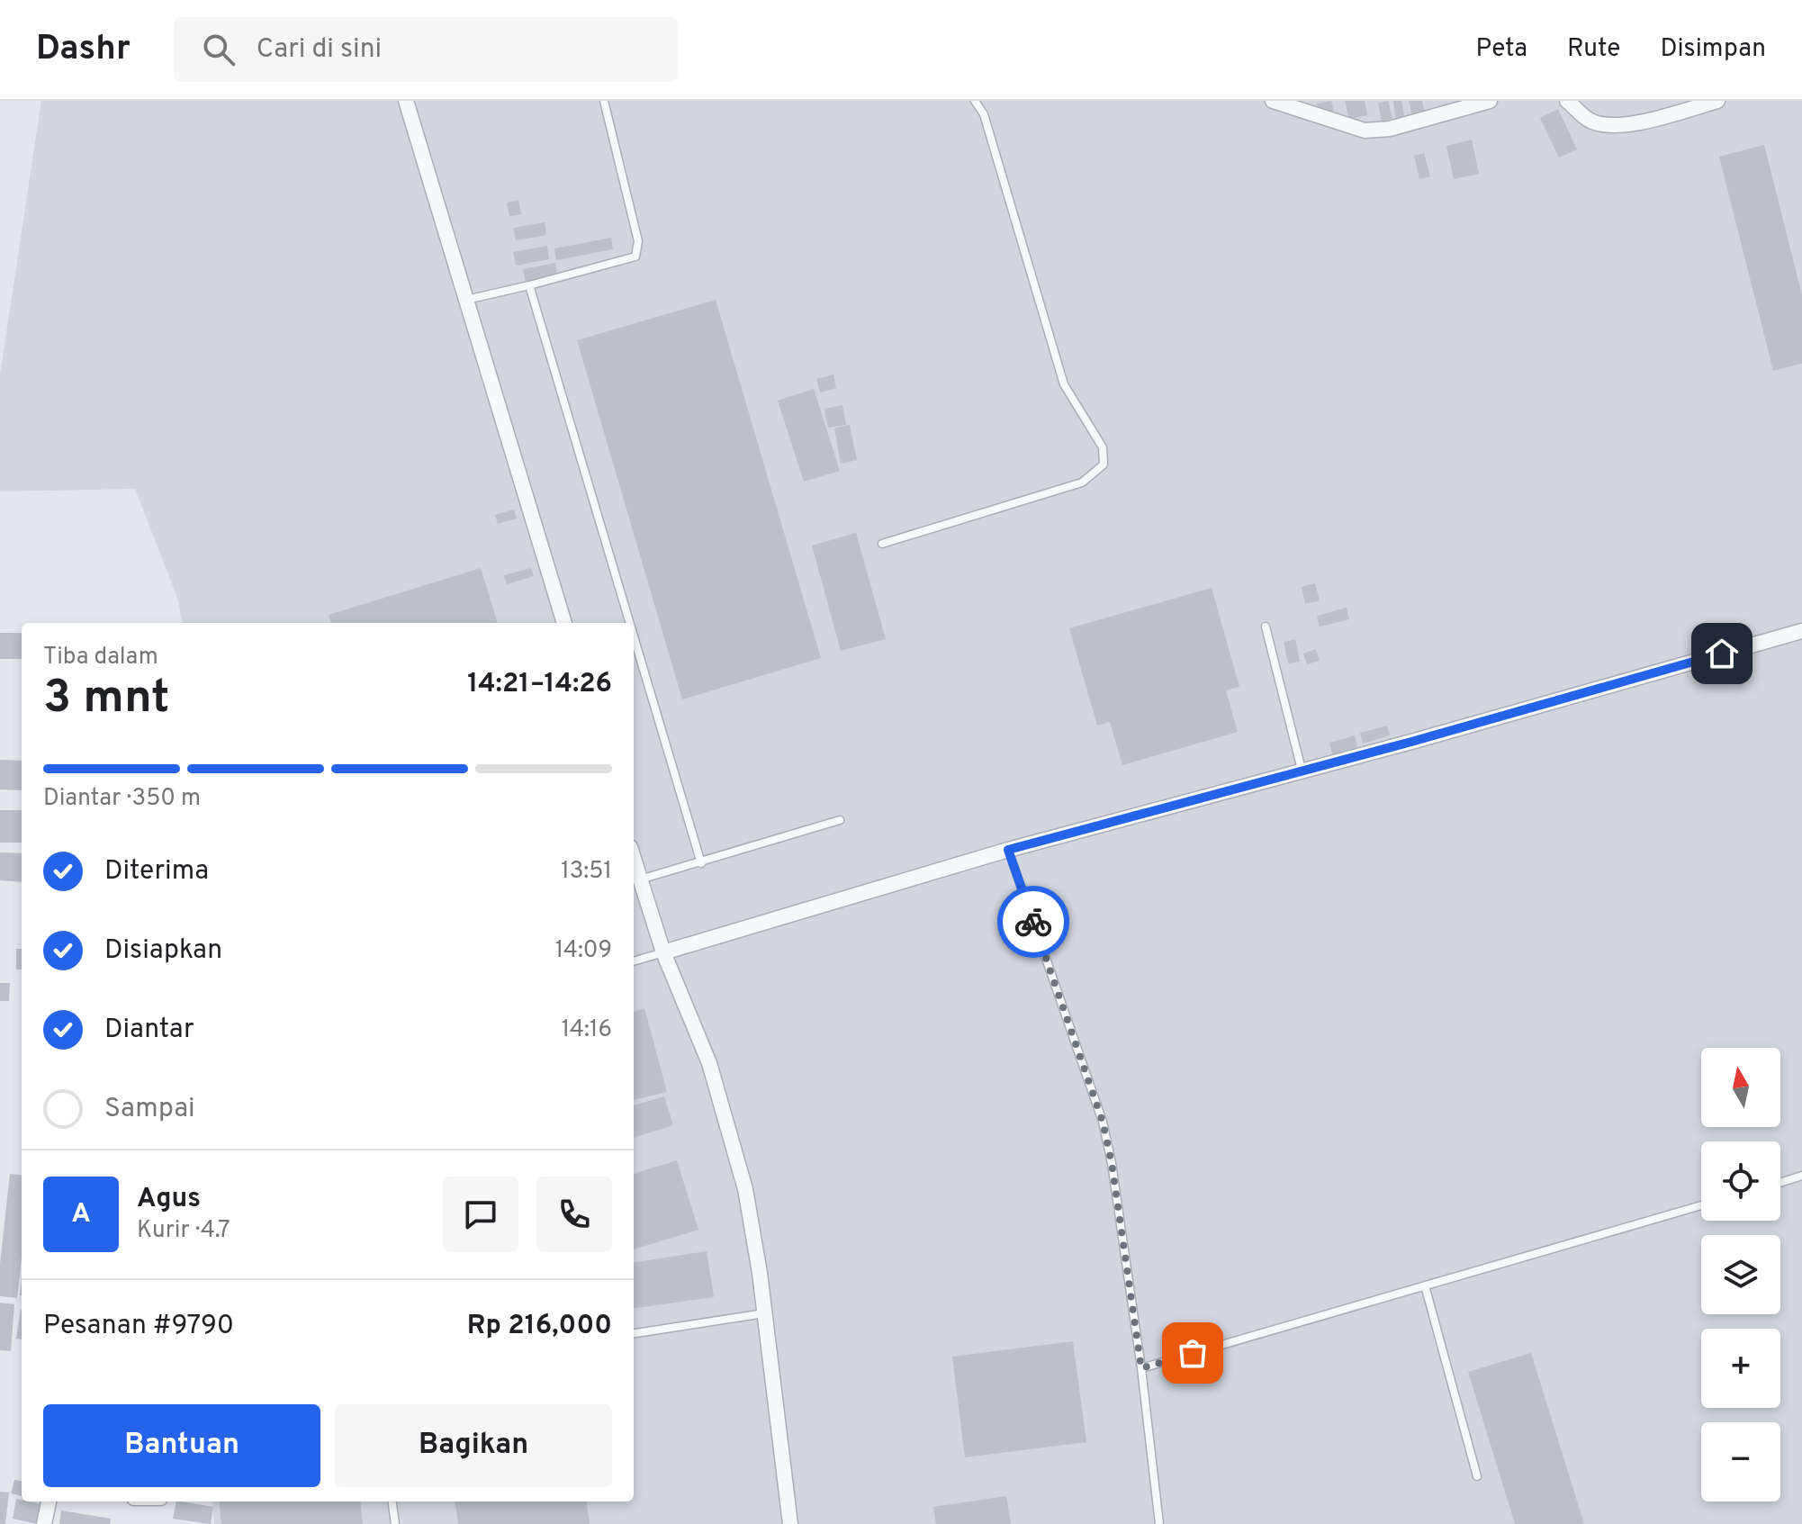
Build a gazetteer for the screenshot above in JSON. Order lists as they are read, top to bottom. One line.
{"north":"top","page":{"header":"Dashr","search":"Cari di sini","nav":["Peta","Rute","Disimpan"],"heading":["3 mnt","Tiba dalam","14:21–14:26"],"panel":["Agus","Kurir · 4.7","Pesanan #9790","Rp 216,000"],"bar":"Diantar · 350 m","list":[["Diterima","13:51"],["Disiapkan","14:09"],["Diantar","14:16"],"Sampai"],"map_buttons":["+","−"],"round":"A","buttons":["Bantuan","Bagikan"]}}
